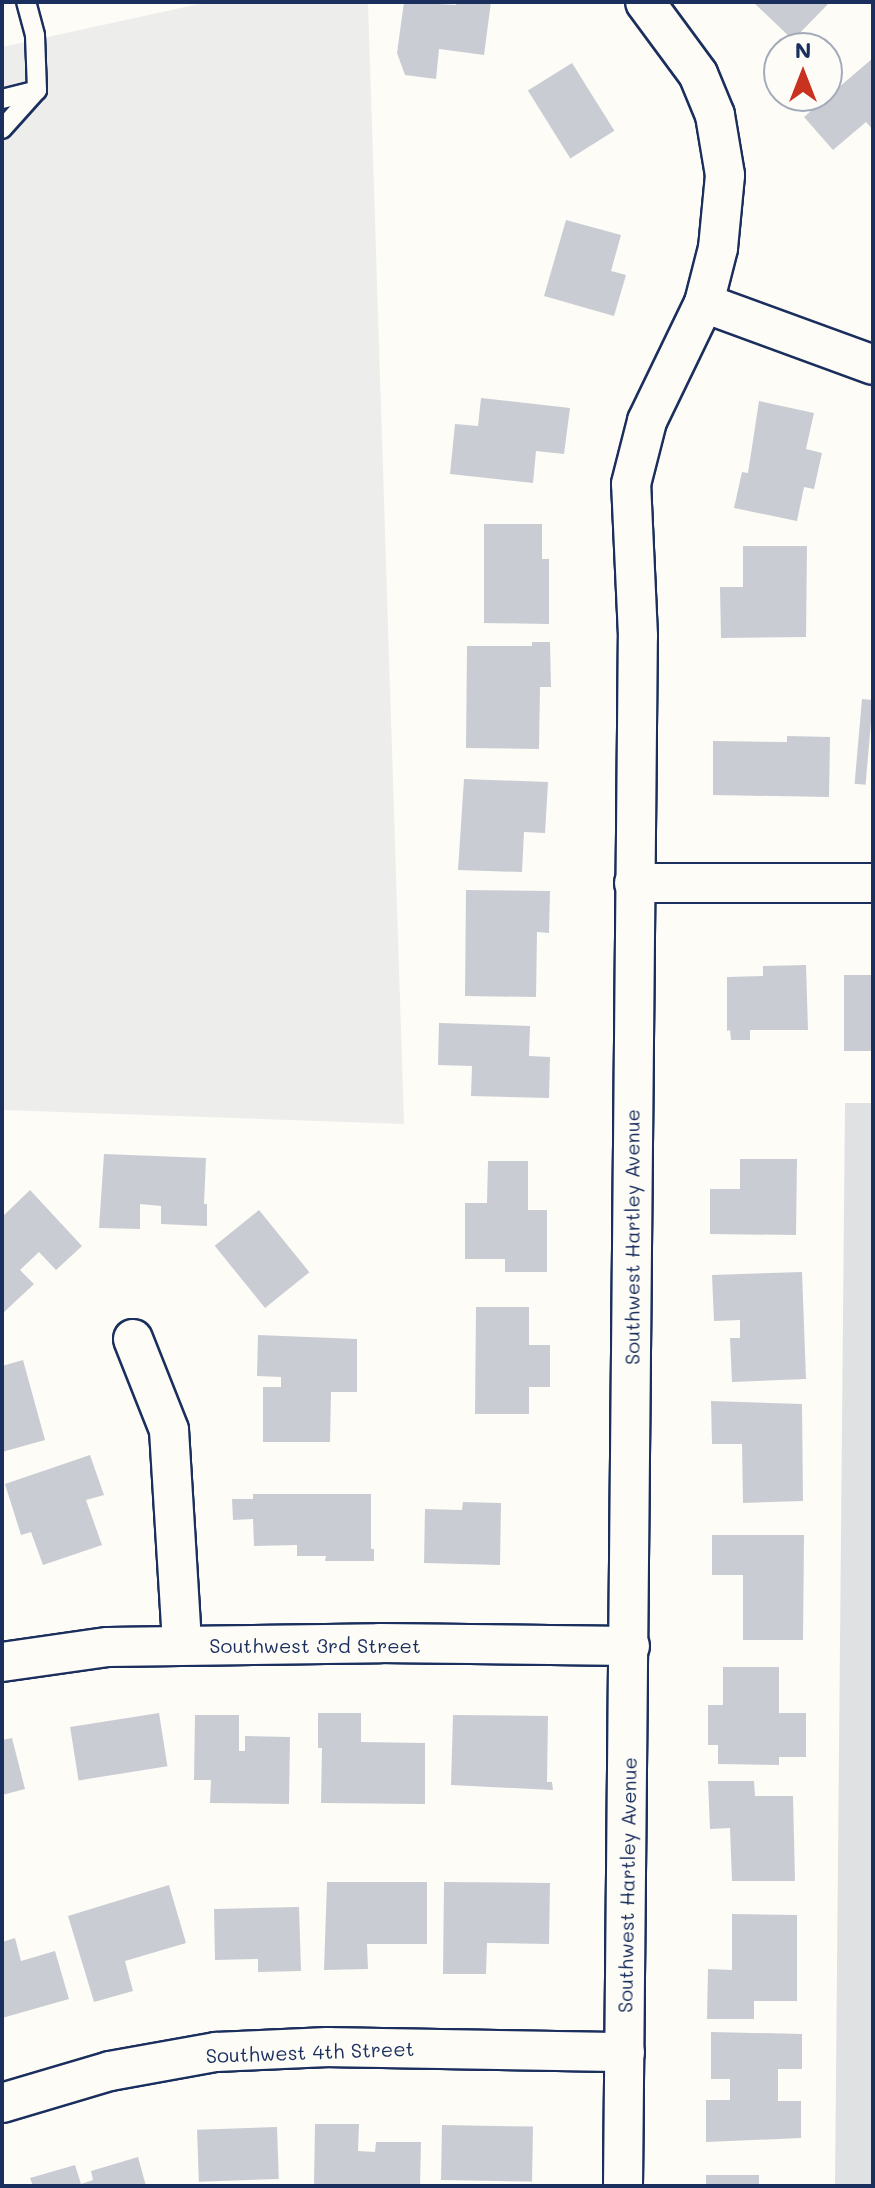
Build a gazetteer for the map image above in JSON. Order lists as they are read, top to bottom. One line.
{"streets":{"street":["Southwest Hartley Avenue","Southwest 3rd Street","Southwest 4th Street"]},"crossings":[["Southwest Hartley Avenue","Southwest 3rd Street"],["Southwest Hartley Avenue","Southwest 4th Street"]],"north":"top"}
